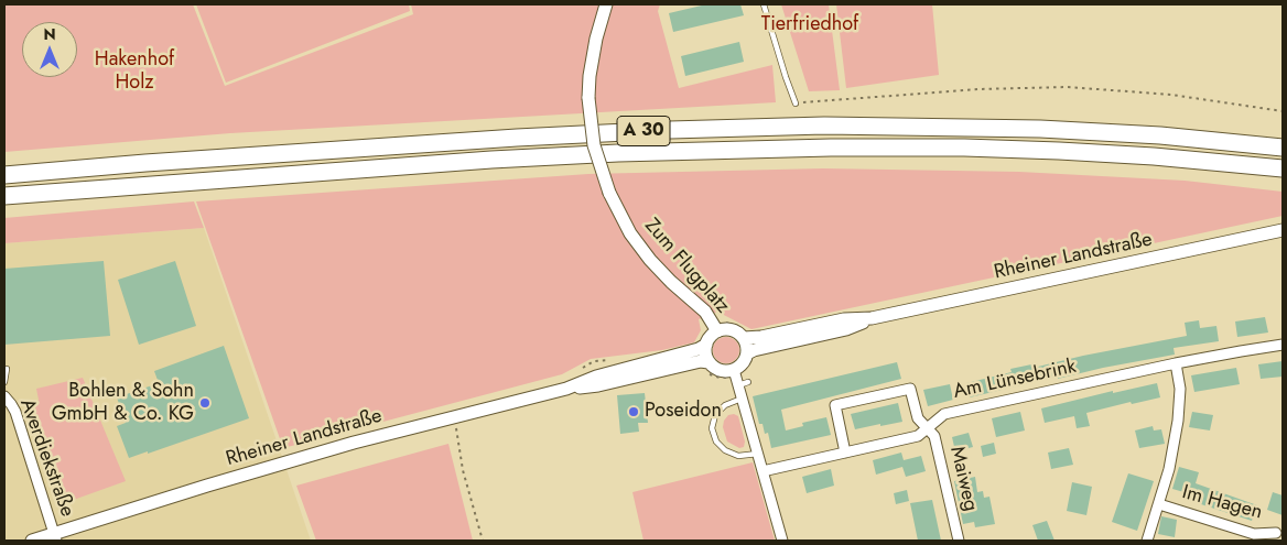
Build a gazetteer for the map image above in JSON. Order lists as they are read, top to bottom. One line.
{"streets":{"highway":["A 30"],"street":["Rheiner Landstraße","Zum Flugplatz","Am Lünsebrink","Averdiekstraße","Maiweg","Im Hagen"]},"crossings":[["Rheiner Landstraße","Zum Flugplatz"],["Rheiner Landstraße","Averdiekstraße"],["Am Lünsebrink","Maiweg"]],"parks":["Tierfriedhof","Hakenhof Holz"],"places":["Bohlen & Sohn GmbH & Co. KG","Poseidon"],"north":"top"}
